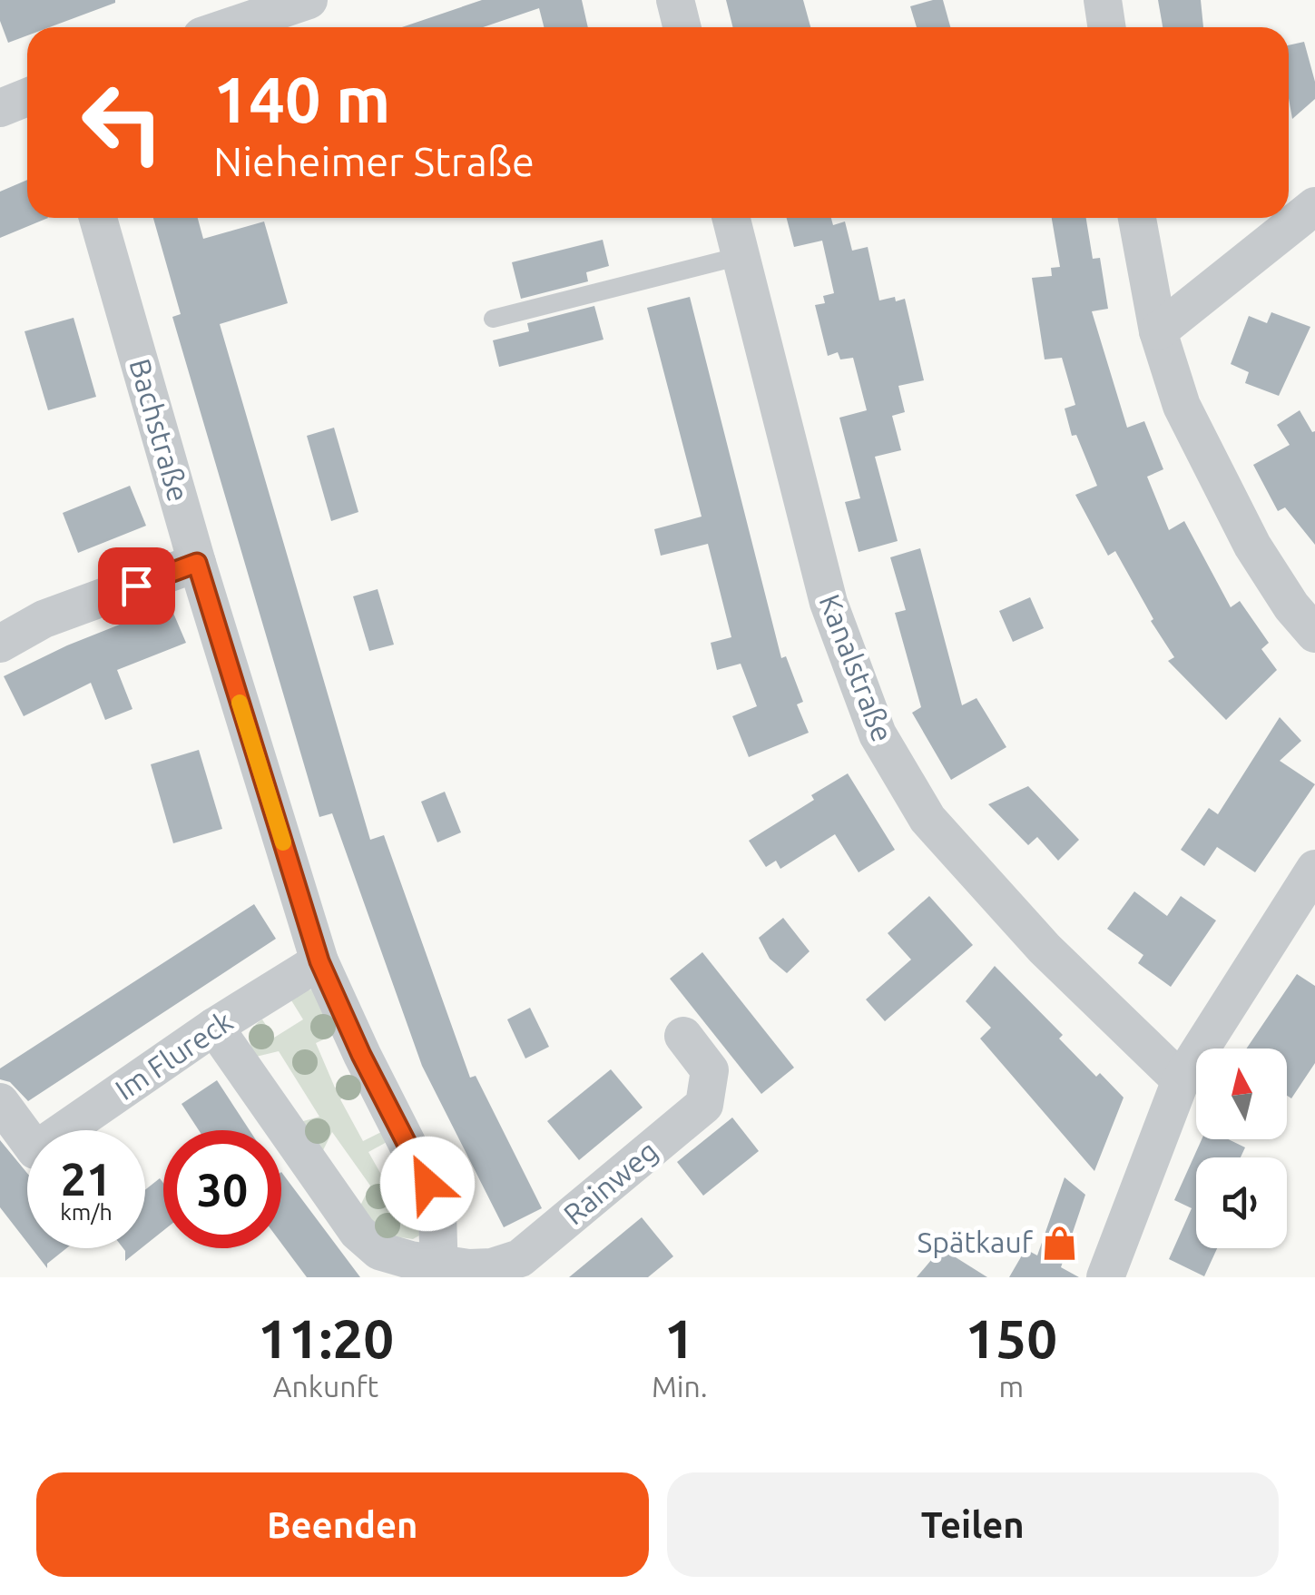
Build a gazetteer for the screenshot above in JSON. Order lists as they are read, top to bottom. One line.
{"streets":{"street":["Bachstraße","Kanalstraße","Im Flureck","Rainweg"]},"crossings":[["Bachstraße","Im Flureck"],["Bachstraße","Rainweg"]],"places":{"shop":["Spätkauf"]},"north":"top","page":{"turn":["140 m","Nieheimer Straße"],"speed":"21 km/h","limit":"30","eta":["11:20","Ankunft","1","Min.","150","m"],"buttons":["Beenden","Teilen"]}}
